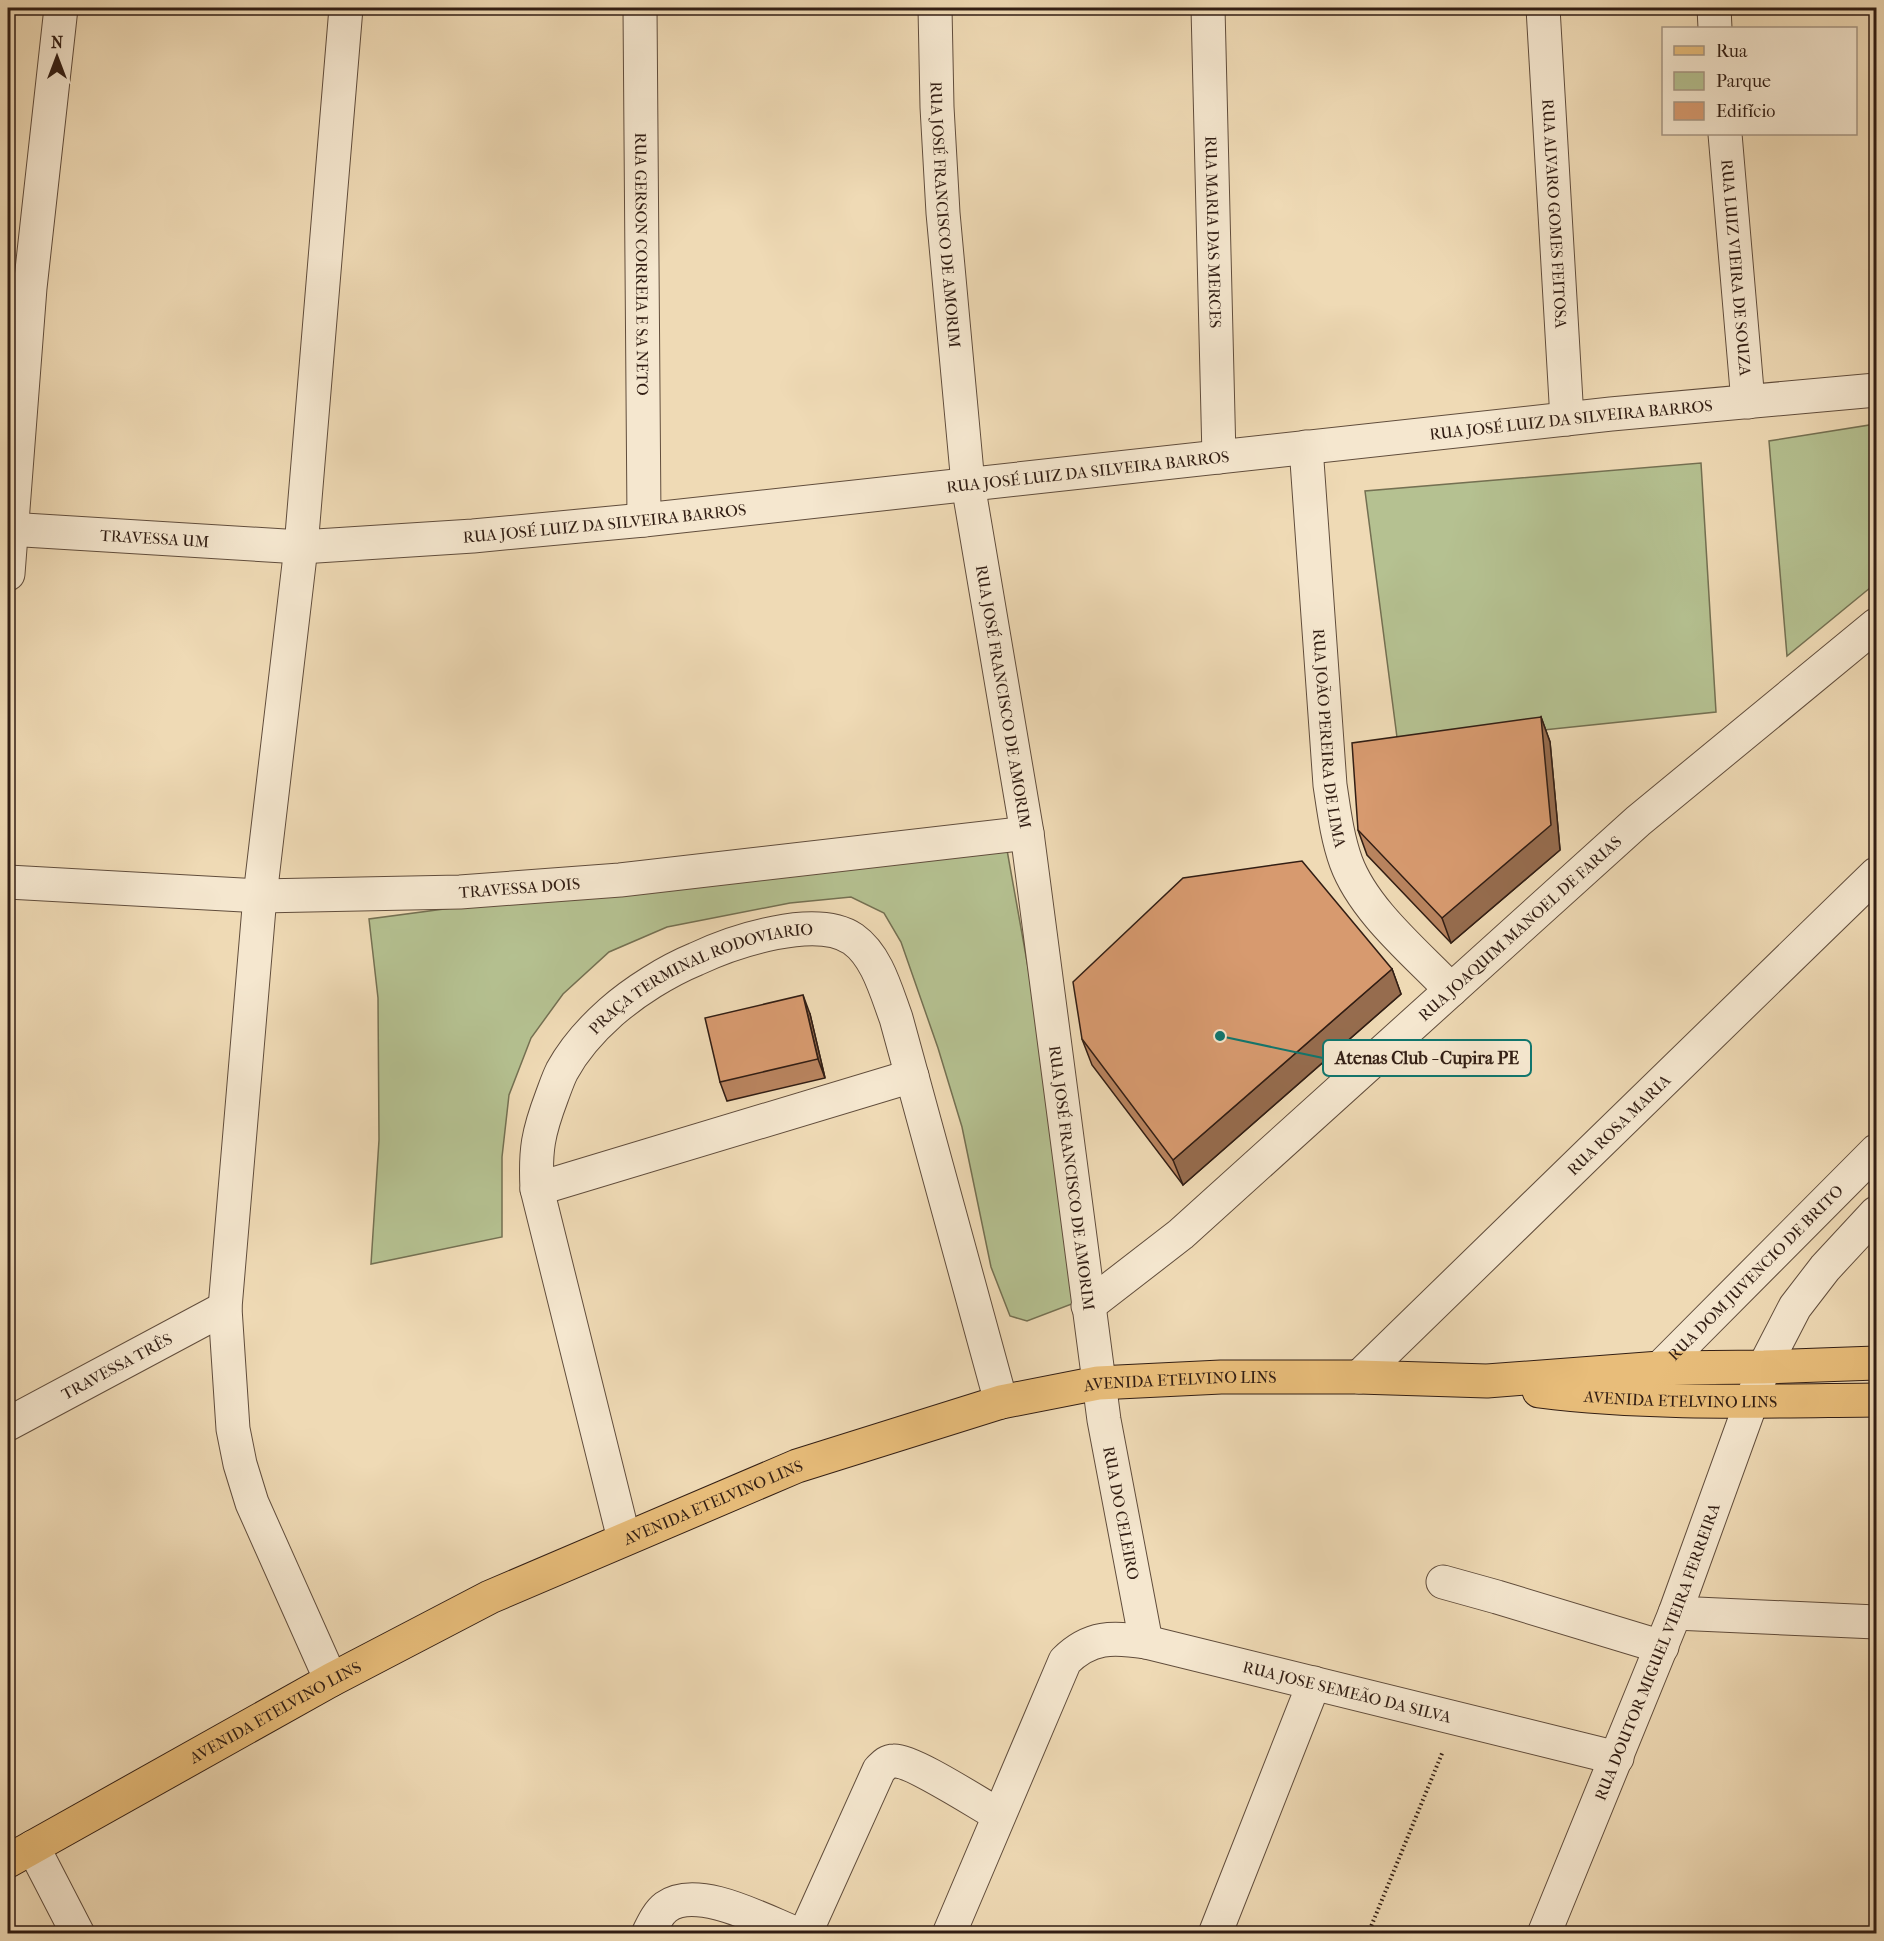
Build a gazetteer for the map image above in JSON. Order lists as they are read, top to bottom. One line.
{"streets":{"main road":["AVENIDA ETELVINO LINS"],"street":["RUA ALVARO GOMES FEITOSA","RUA JOSÉ FRANCISCO DE AMORIM","RUA MARIA DAS MERCES","RUA GERSON CORREIA E SA NETO","RUA LUIZ VIEIRA DE SOUZA","RUA JOSÉ LUIZ DA SILVEIRA BARROS","TRAVESSA UM","RUA JOÃO PEREIRA DE LIMA","TRAVESSA DOIS","RUA JOAQUIM MANOEL DE FARIAS","PRAÇA TERMINAL RODOVIARIO","RUA ROSA MARIA","RUA DOM JUVENCIO DE BRITO","TRAVESSA TRÊS","RUA DO CELEIRO","RUA DOUTOR MIGUEL VIEIRA FERREIRA","RUA JOSE SEMEÃO DA SILVA"]},"crossings":[["RUA ALVARO GOMES FEITOSA","RUA JOSÉ LUIZ DA SILVEIRA BARROS"],["RUA JOSÉ FRANCISCO DE AMORIM","RUA JOSÉ LUIZ DA SILVEIRA BARROS"],["RUA JOSÉ FRANCISCO DE AMORIM","TRAVESSA DOIS"],["RUA JOSÉ FRANCISCO DE AMORIM","RUA JOAQUIM MANOEL DE FARIAS"],["RUA JOSÉ FRANCISCO DE AMORIM","AVENIDA ETELVINO LINS"],["RUA JOSÉ FRANCISCO DE AMORIM","RUA DO CELEIRO"],["RUA MARIA DAS MERCES","RUA JOSÉ LUIZ DA SILVEIRA BARROS"],["RUA GERSON CORREIA E SA NETO","RUA JOSÉ LUIZ DA SILVEIRA BARROS"],["RUA LUIZ VIEIRA DE SOUZA","RUA JOSÉ LUIZ DA SILVEIRA BARROS"],["RUA JOSÉ LUIZ DA SILVEIRA BARROS","TRAVESSA UM"],["RUA JOSÉ LUIZ DA SILVEIRA BARROS","RUA JOÃO PEREIRA DE LIMA"],["RUA JOÃO PEREIRA DE LIMA","RUA JOAQUIM MANOEL DE FARIAS"],["PRAÇA TERMINAL RODOVIARIO","AVENIDA ETELVINO LINS"],["RUA ROSA MARIA","AVENIDA ETELVINO LINS"],["RUA DOM JUVENCIO DE BRITO","AVENIDA ETELVINO LINS"],["AVENIDA ETELVINO LINS","RUA DO CELEIRO"],["AVENIDA ETELVINO LINS","RUA DOUTOR MIGUEL VIEIRA FERREIRA"],["RUA DO CELEIRO","RUA JOSE SEMEÃO DA SILVA"],["RUA DOUTOR MIGUEL VIEIRA FERREIRA","RUA JOSE SEMEÃO DA SILVA"]],"places":["Atenas Club - Cupira PE"],"legend":["Rua","Parque","Edifício"],"north":"top"}
